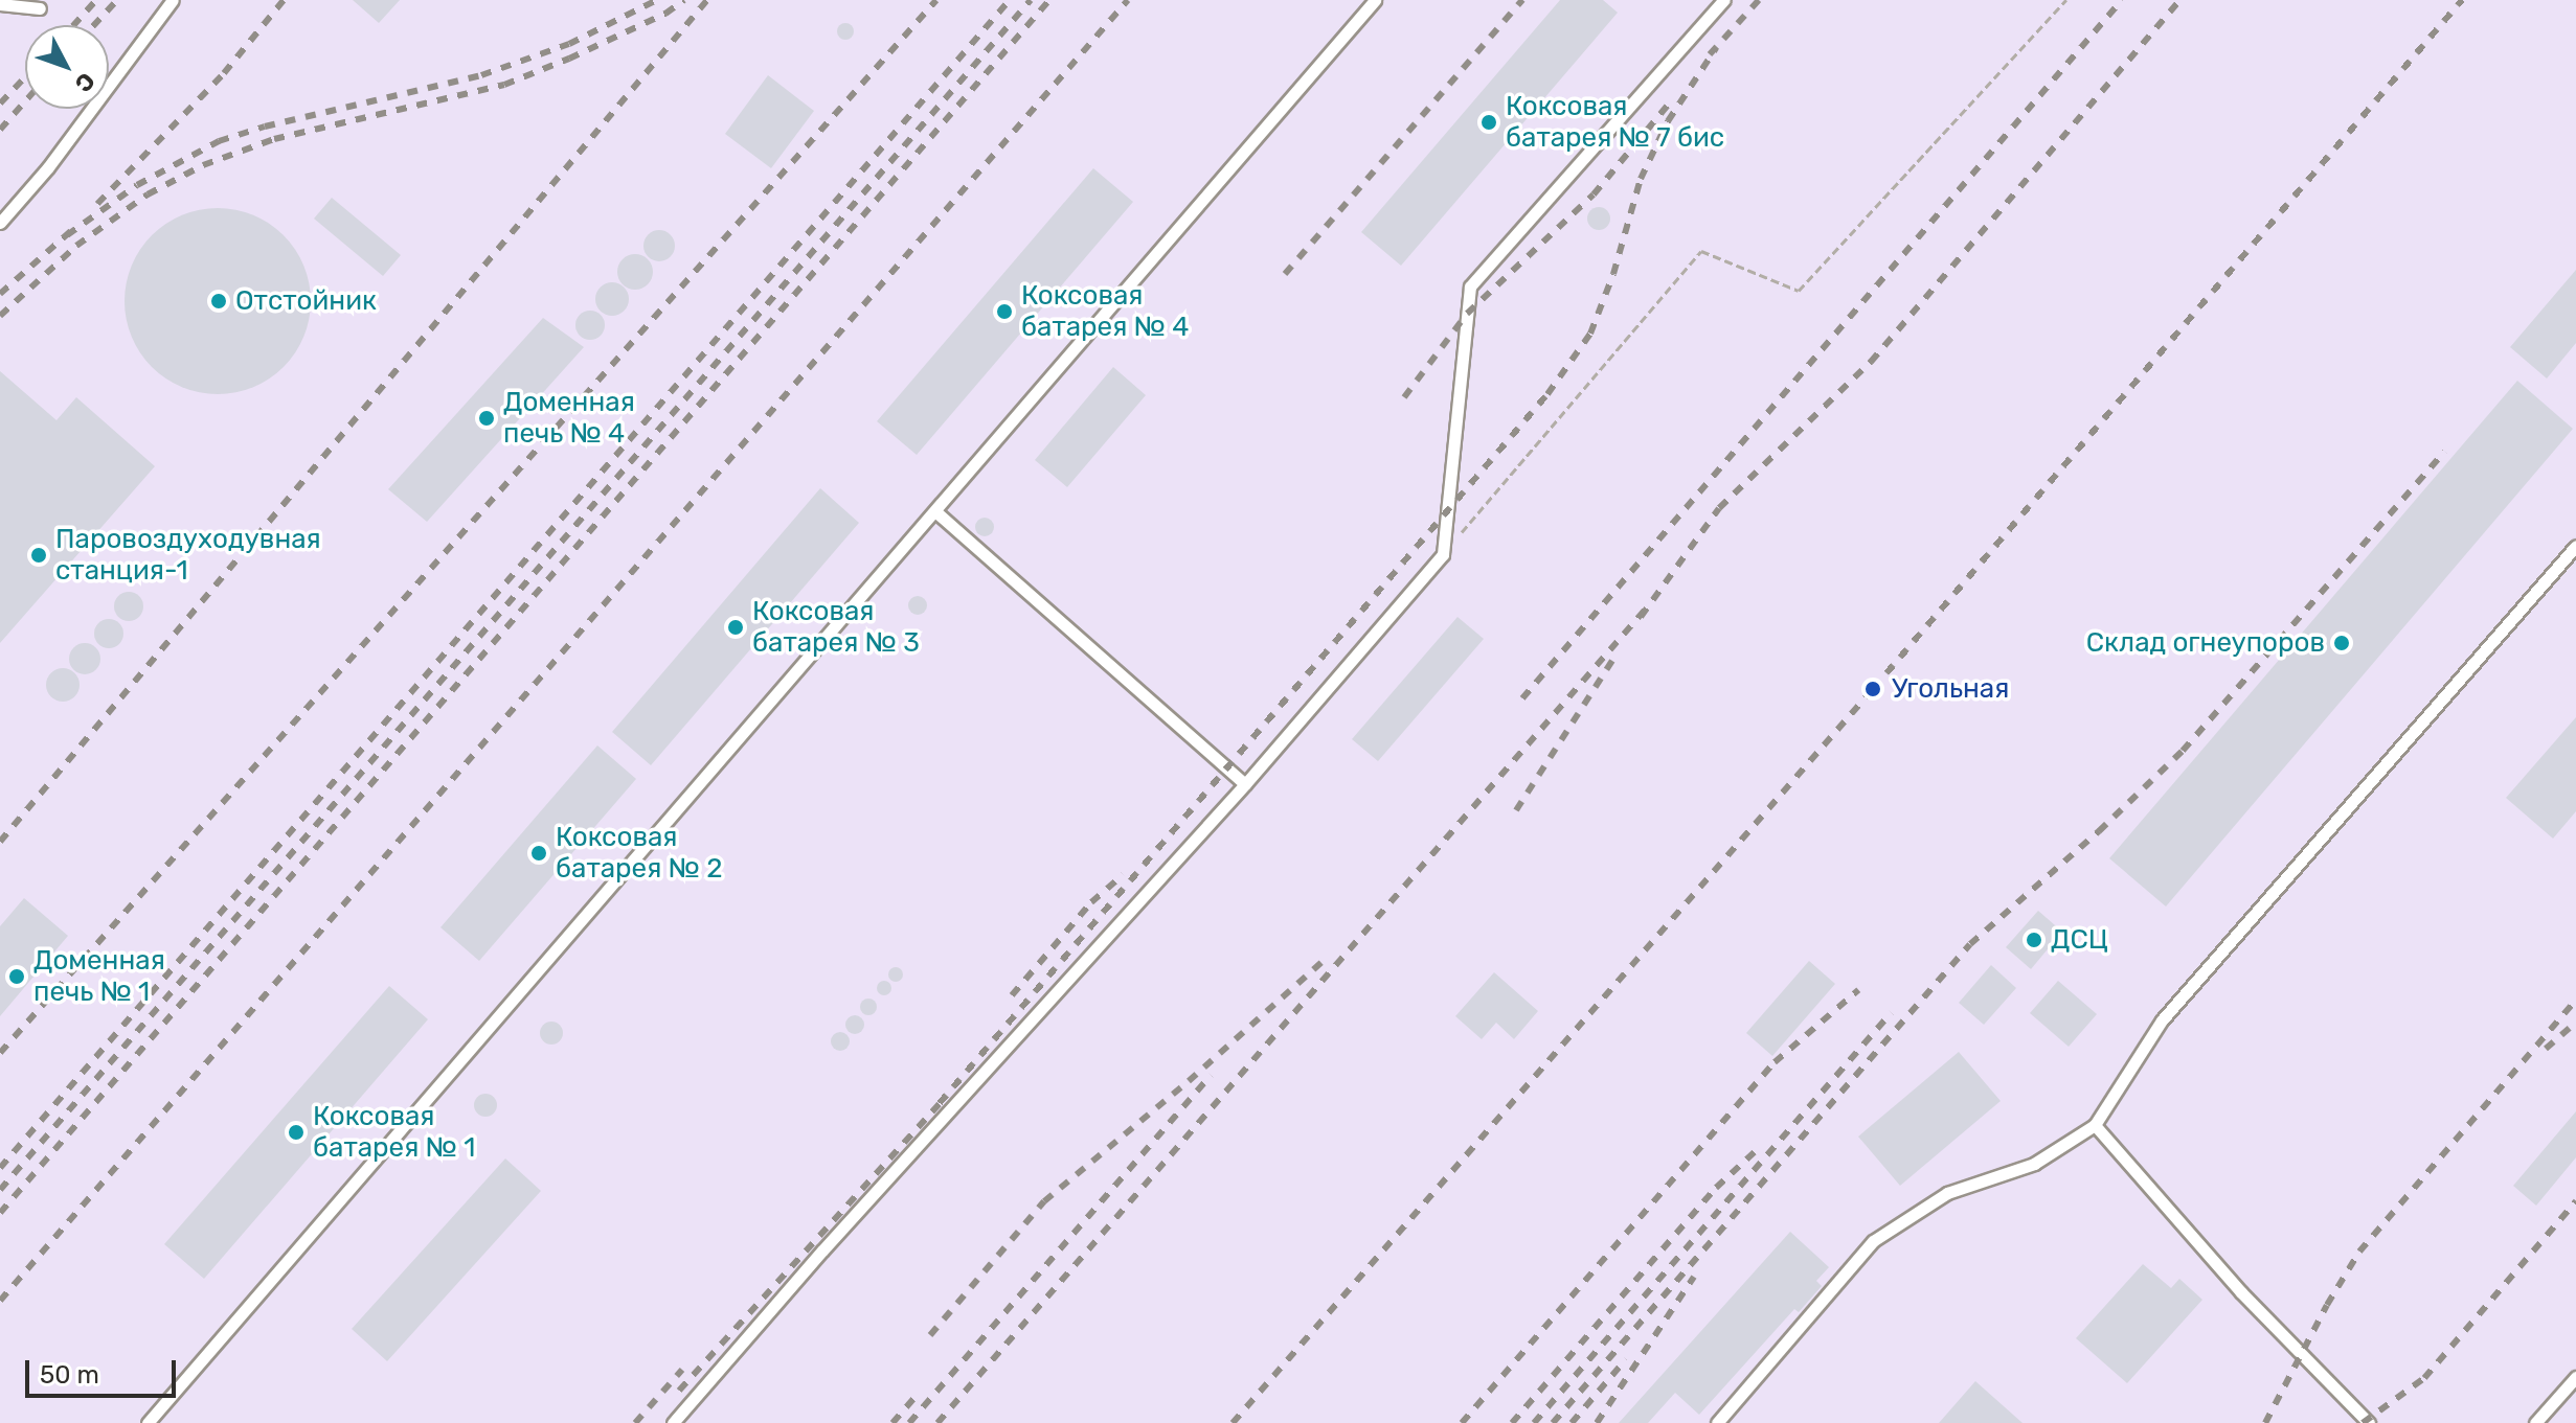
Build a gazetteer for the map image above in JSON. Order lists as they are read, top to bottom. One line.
{"places":["Коксовая батарея № 7 бис","Отстойник","Коксовая батарея № 4","Доменная печь № 4","Паровоздуходувная станция-1","Коксовая батарея № 3","Склад огнеупоров","Угольная","Коксовая батарея № 2","ДСЦ","Доменная печь № 1","Коксовая батарея № 1"],"scale_bar":"50 m","north":"bottom right"}
